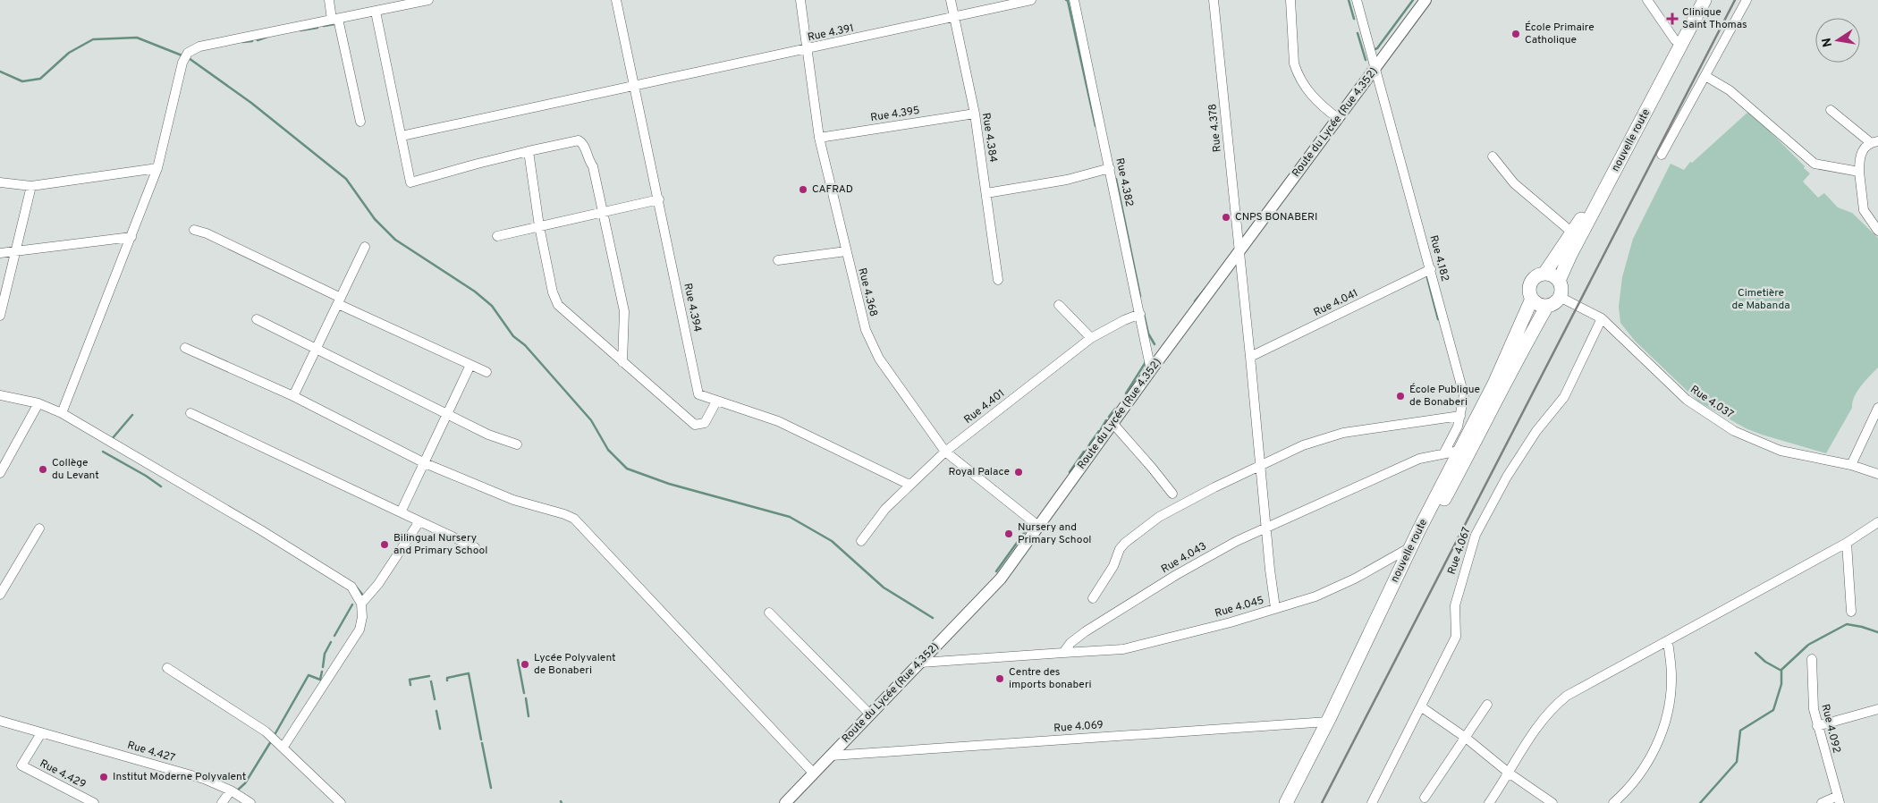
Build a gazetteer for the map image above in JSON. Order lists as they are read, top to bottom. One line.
{"streets":{"highway":["nouvelle route"],"main road":["Route du Lycée (Rue 4.352)"],"street":["Rue 4.391","Rue 4.395","Rue 4.378","Rue 4.384","Rue 4.382","Rue 4.182","Rue 4.368","Rue 4.041","Rue 4.394","Rue 4.037","Rue 4.401","Rue 4.067","Rue 4.043","Rue 4.045","Rue 4.069","Rue 4.092","Rue 4.427","Rue 4.429"]},"crossings":[["Rue 4.391","Rue 4.384"],["Rue 4.391","Rue 4.368"],["Rue 4.391","Rue 4.394"],["Rue 4.395","Rue 4.384"],["Rue 4.395","Rue 4.368"],["Route du Lycée (Rue 4.352)","Rue 4.378"],["Route du Lycée (Rue 4.352)","Rue 4.382"],["Route du Lycée (Rue 4.352)","Rue 4.182"],["Route du Lycée (Rue 4.352)","Rue 4.368"],["Route du Lycée (Rue 4.352)","Rue 4.069"],["Rue 4.378","Rue 4.041"],["Rue 4.378","Rue 4.043"],["Rue 4.378","Rue 4.045"],["nouvelle route","Rue 4.037"],["nouvelle route","Rue 4.043"],["nouvelle route","Rue 4.045"],["nouvelle route","Rue 4.069"],["Rue 4.382","Rue 4.401"],["Rue 4.182","Rue 4.041"],["Rue 4.182","Rue 4.043"],["Rue 4.368","Rue 4.401"],["Rue 4.394","Rue 4.401"],["Rue 4.037","Rue 4.067"],["Rue 4.043","Rue 4.045"],["Rue 4.427","Rue 4.429"]],"parks":["Cimetière de Mabanda"],"places":{"health":["Clinique Saint Thomas"],"other":["École Primaire Catholique","CAFRAD","CNPS BONABERI","École Publique de Bonaberi","Collège du Levant","Royal Palace","Nursery and Primary School","Bilingual Nursery and Primary School","Lycée Polyvalent de Bonaberi","Centre des imports bonaberi","Institut Moderne Polyvalent"]},"north":"left"}
